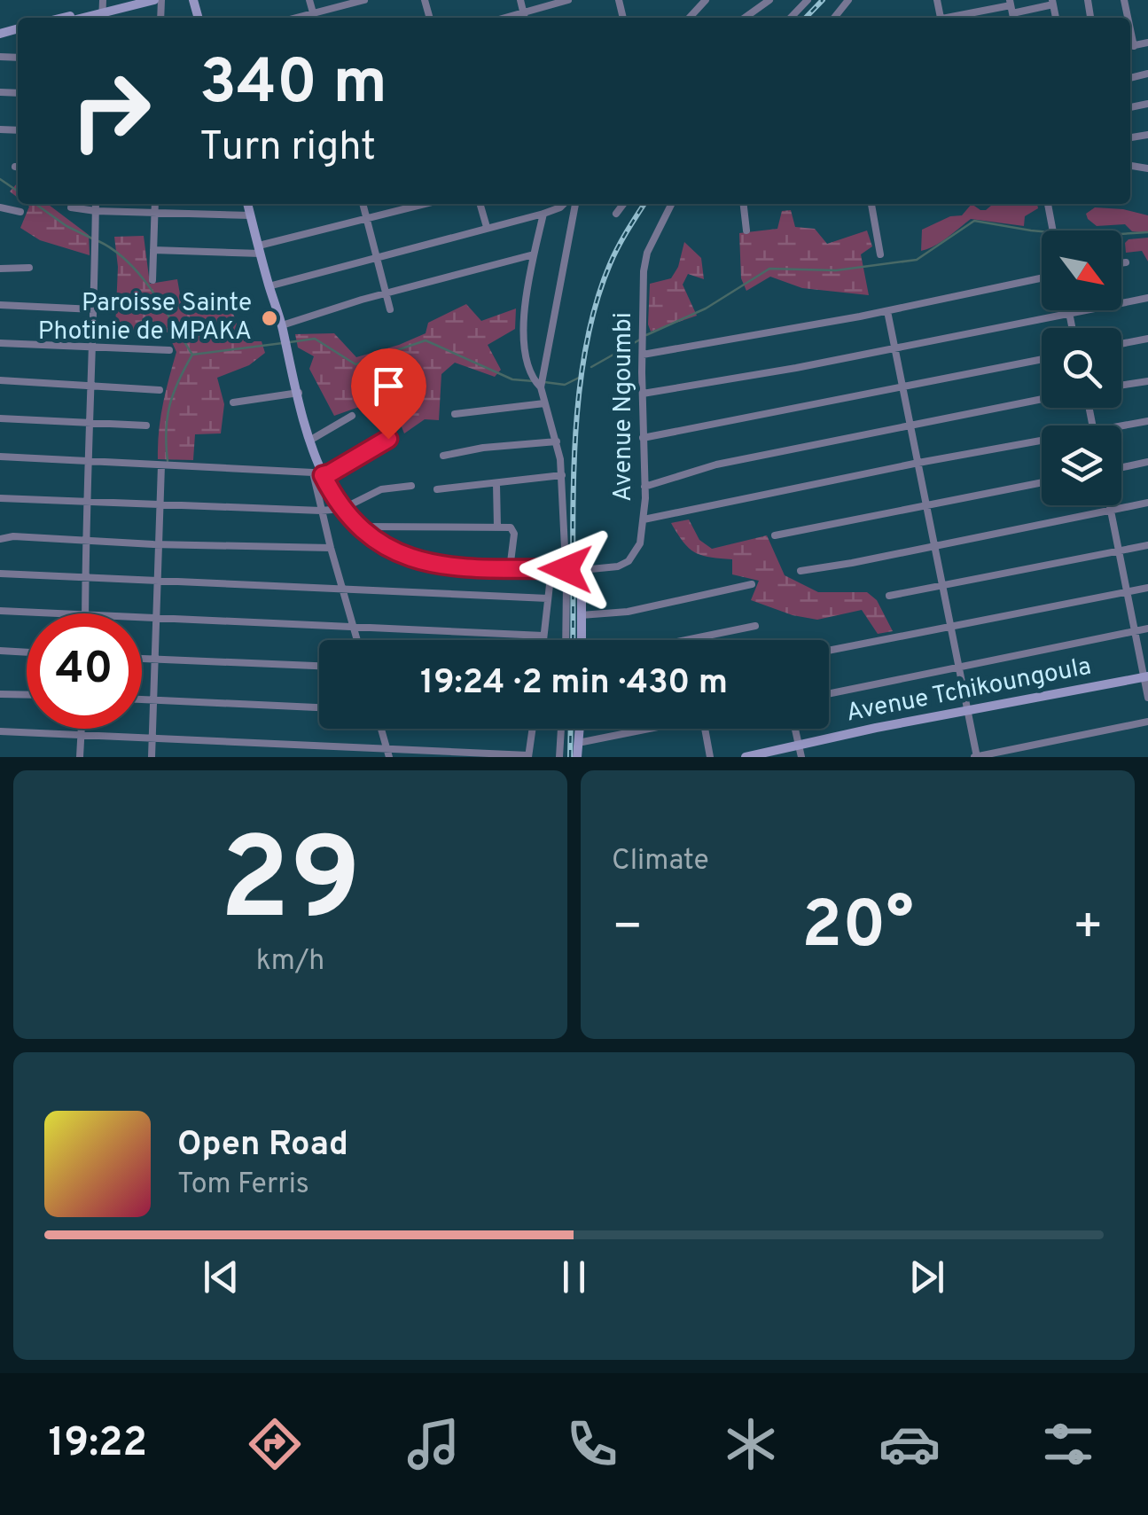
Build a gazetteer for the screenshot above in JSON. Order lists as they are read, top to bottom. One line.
{"streets":{"street":["Avenue Ngoumbi","Avenue Tchikoungoula"]},"places":["Paroisse Sainte Photinie de MPAKA"],"north":"bottom right","page":{"turn":["340 m","Turn right"],"limit":"40","trip":"19:24 · 2 min · 430 m","tile":[["29","km/h"],"Climate"],"heat":["−","20°","+"],"song":["Open Road","Tom Ferris"],"tabs":"19:22"}}
